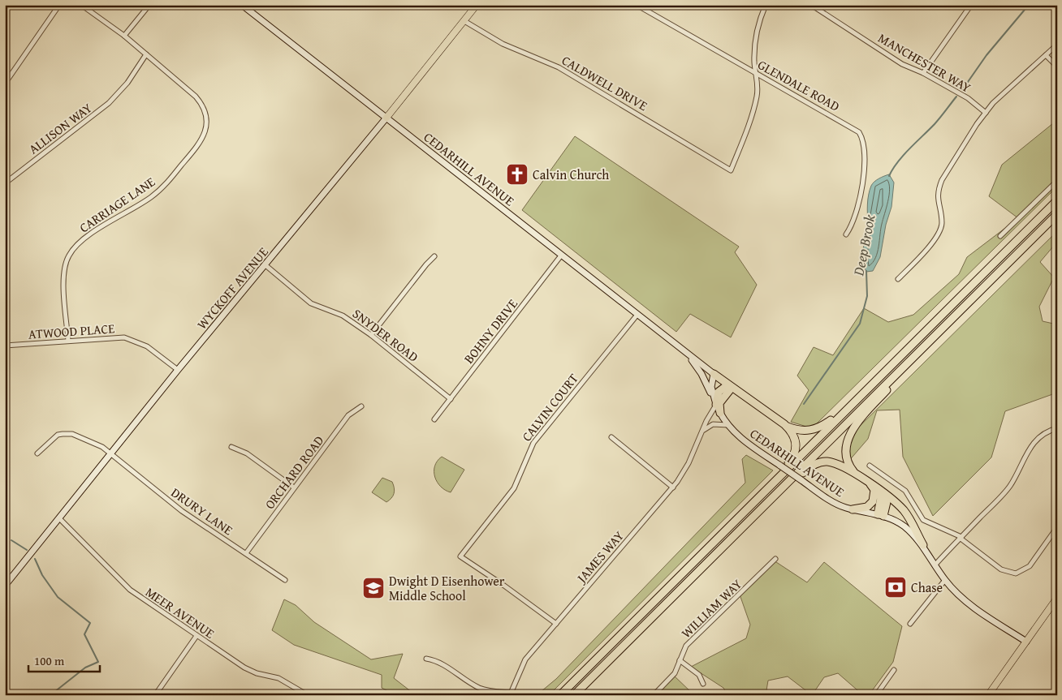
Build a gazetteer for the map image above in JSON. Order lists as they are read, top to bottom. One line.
{"streets":{"main road":["CEDARHILL AVENUE","WYCKOFF AVENUE"],"street":["MANCHESTER WAY","CALDWELL DRIVE","GLENDALE ROAD","ALLISON WAY","CARRIAGE LANE","ATWOOD PLACE","BOHNY DRIVE","SNYDER ROAD","CALVIN COURT","ORCHARD ROAD","DRURY LANE","JAMES WAY","WILLIAM WAY","MEER AVENUE"]},"crossings":[["CALDWELL DRIVE","GLENDALE ROAD"],["CALDWELL DRIVE","WYCKOFF AVENUE"],["ALLISON WAY","CARRIAGE LANE"],["CEDARHILL AVENUE","WYCKOFF AVENUE"],["CEDARHILL AVENUE","BOHNY DRIVE"],["CEDARHILL AVENUE","CALVIN COURT"],["CEDARHILL AVENUE","JAMES WAY"],["CARRIAGE LANE","ATWOOD PLACE"],["WYCKOFF AVENUE","ATWOOD PLACE"],["WYCKOFF AVENUE","SNYDER ROAD"],["WYCKOFF AVENUE","DRURY LANE"],["WYCKOFF AVENUE","MEER AVENUE"],["BOHNY DRIVE","SNYDER ROAD"],["CALVIN COURT","JAMES WAY"],["ORCHARD ROAD","DRURY LANE"]],"water":["Deep Brook"],"places":{"church":["Calvin Church"],"bank":["Chase"],"school or university":["Dwight D Eisenhower Middle School"]},"scale_bar":"100 m"}
